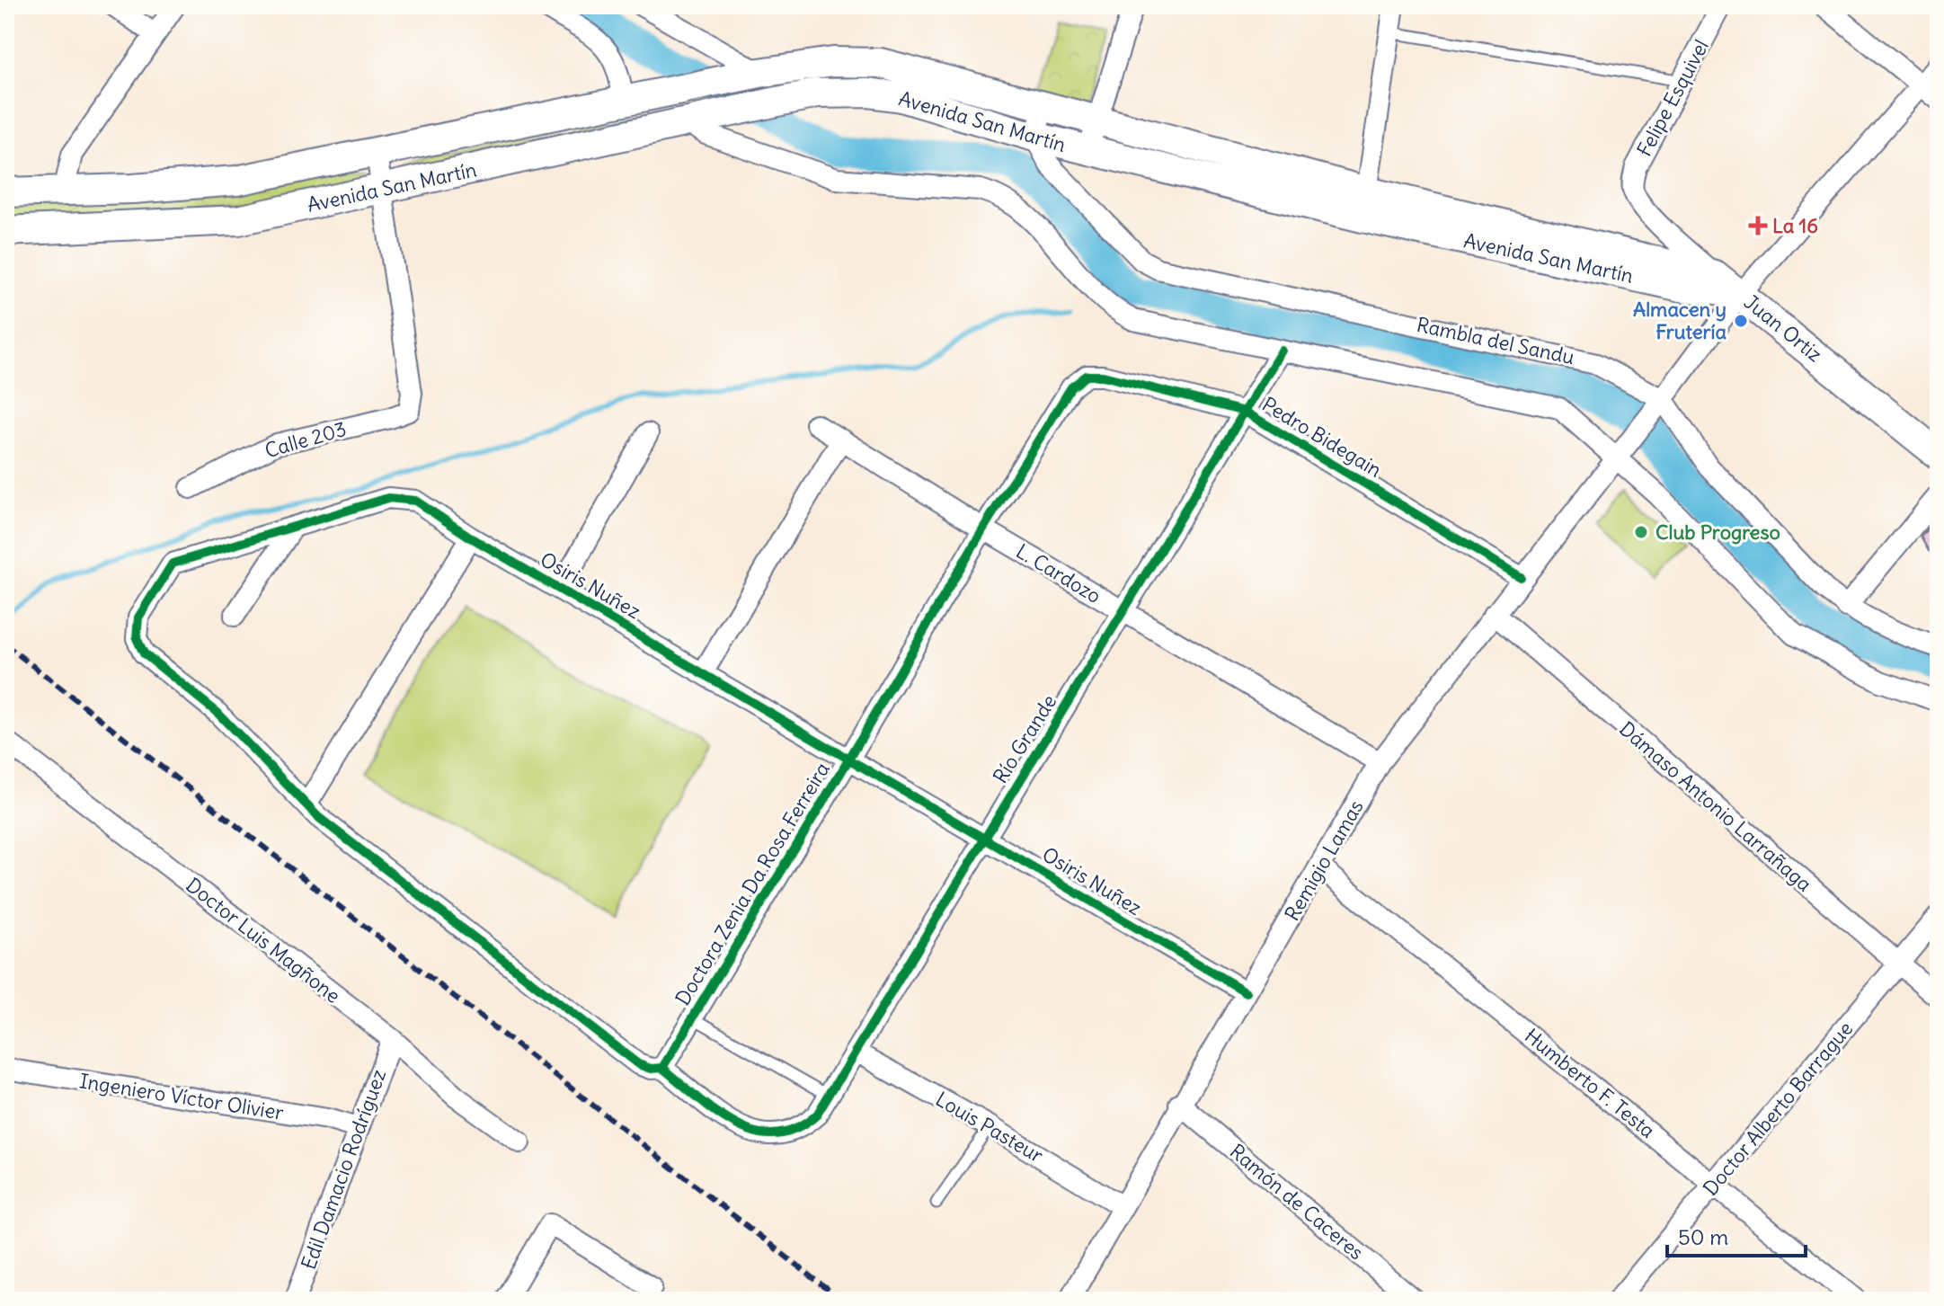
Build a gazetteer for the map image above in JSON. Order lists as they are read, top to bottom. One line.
{"streets":{"street":["Felipe Esquivel","Avenida San Martín","Juan Ortiz","Rambla del Sandu","Pedro Bidegain","Calle 203","L. Cardozo","Osiris Nuñez","Río Grande","Dámaso Antonio Larrañaga","Remigio Lamas","Doctora Zenia Da Rosa Ferreira","Doctor Luis Magñone","Humberto F. Testa","Ingeniero Víctor Olivier","Doctor Alberto Barrague","Louis Pasteur","Edil Damacio Rodríguez","Ramón de Caceres"]},"crossings":[["Felipe Esquivel","Juan Ortiz"],["Avenida San Martín","Juan Ortiz"],["Avenida San Martín","Rambla del Sandu"],["Avenida San Martín","Calle 203"],["Avenida San Martín","Remigio Lamas"],["Juan Ortiz","Remigio Lamas"],["Rambla del Sandu","Remigio Lamas"],["Pedro Bidegain","Río Grande"],["Pedro Bidegain","Remigio Lamas"],["Pedro Bidegain","Doctora Zenia Da Rosa Ferreira"],["L. Cardozo","Río Grande"],["L. Cardozo","Remigio Lamas"],["L. Cardozo","Doctora Zenia Da Rosa Ferreira"],["Osiris Nuñez","Río Grande"],["Osiris Nuñez","Remigio Lamas"],["Osiris Nuñez","Doctora Zenia Da Rosa Ferreira"],["Río Grande","Doctora Zenia Da Rosa Ferreira"],["Río Grande","Louis Pasteur"],["Dámaso Antonio Larrañaga","Remigio Lamas"],["Dámaso Antonio Larrañaga","Doctor Alberto Barrague"],["Remigio Lamas","Humberto F. Testa"],["Remigio Lamas","Louis Pasteur"],["Remigio Lamas","Ramón de Caceres"],["Doctor Luis Magñone","Edil Damacio Rodríguez"],["Humberto F. Testa","Doctor Alberto Barrague"],["Ingeniero Víctor Olivier","Edil Damacio Rodríguez"]],"places":{"health":["La 16"],"other":["Almacen y Frutería","Club Progreso"]},"scale_bar":"50 m"}
